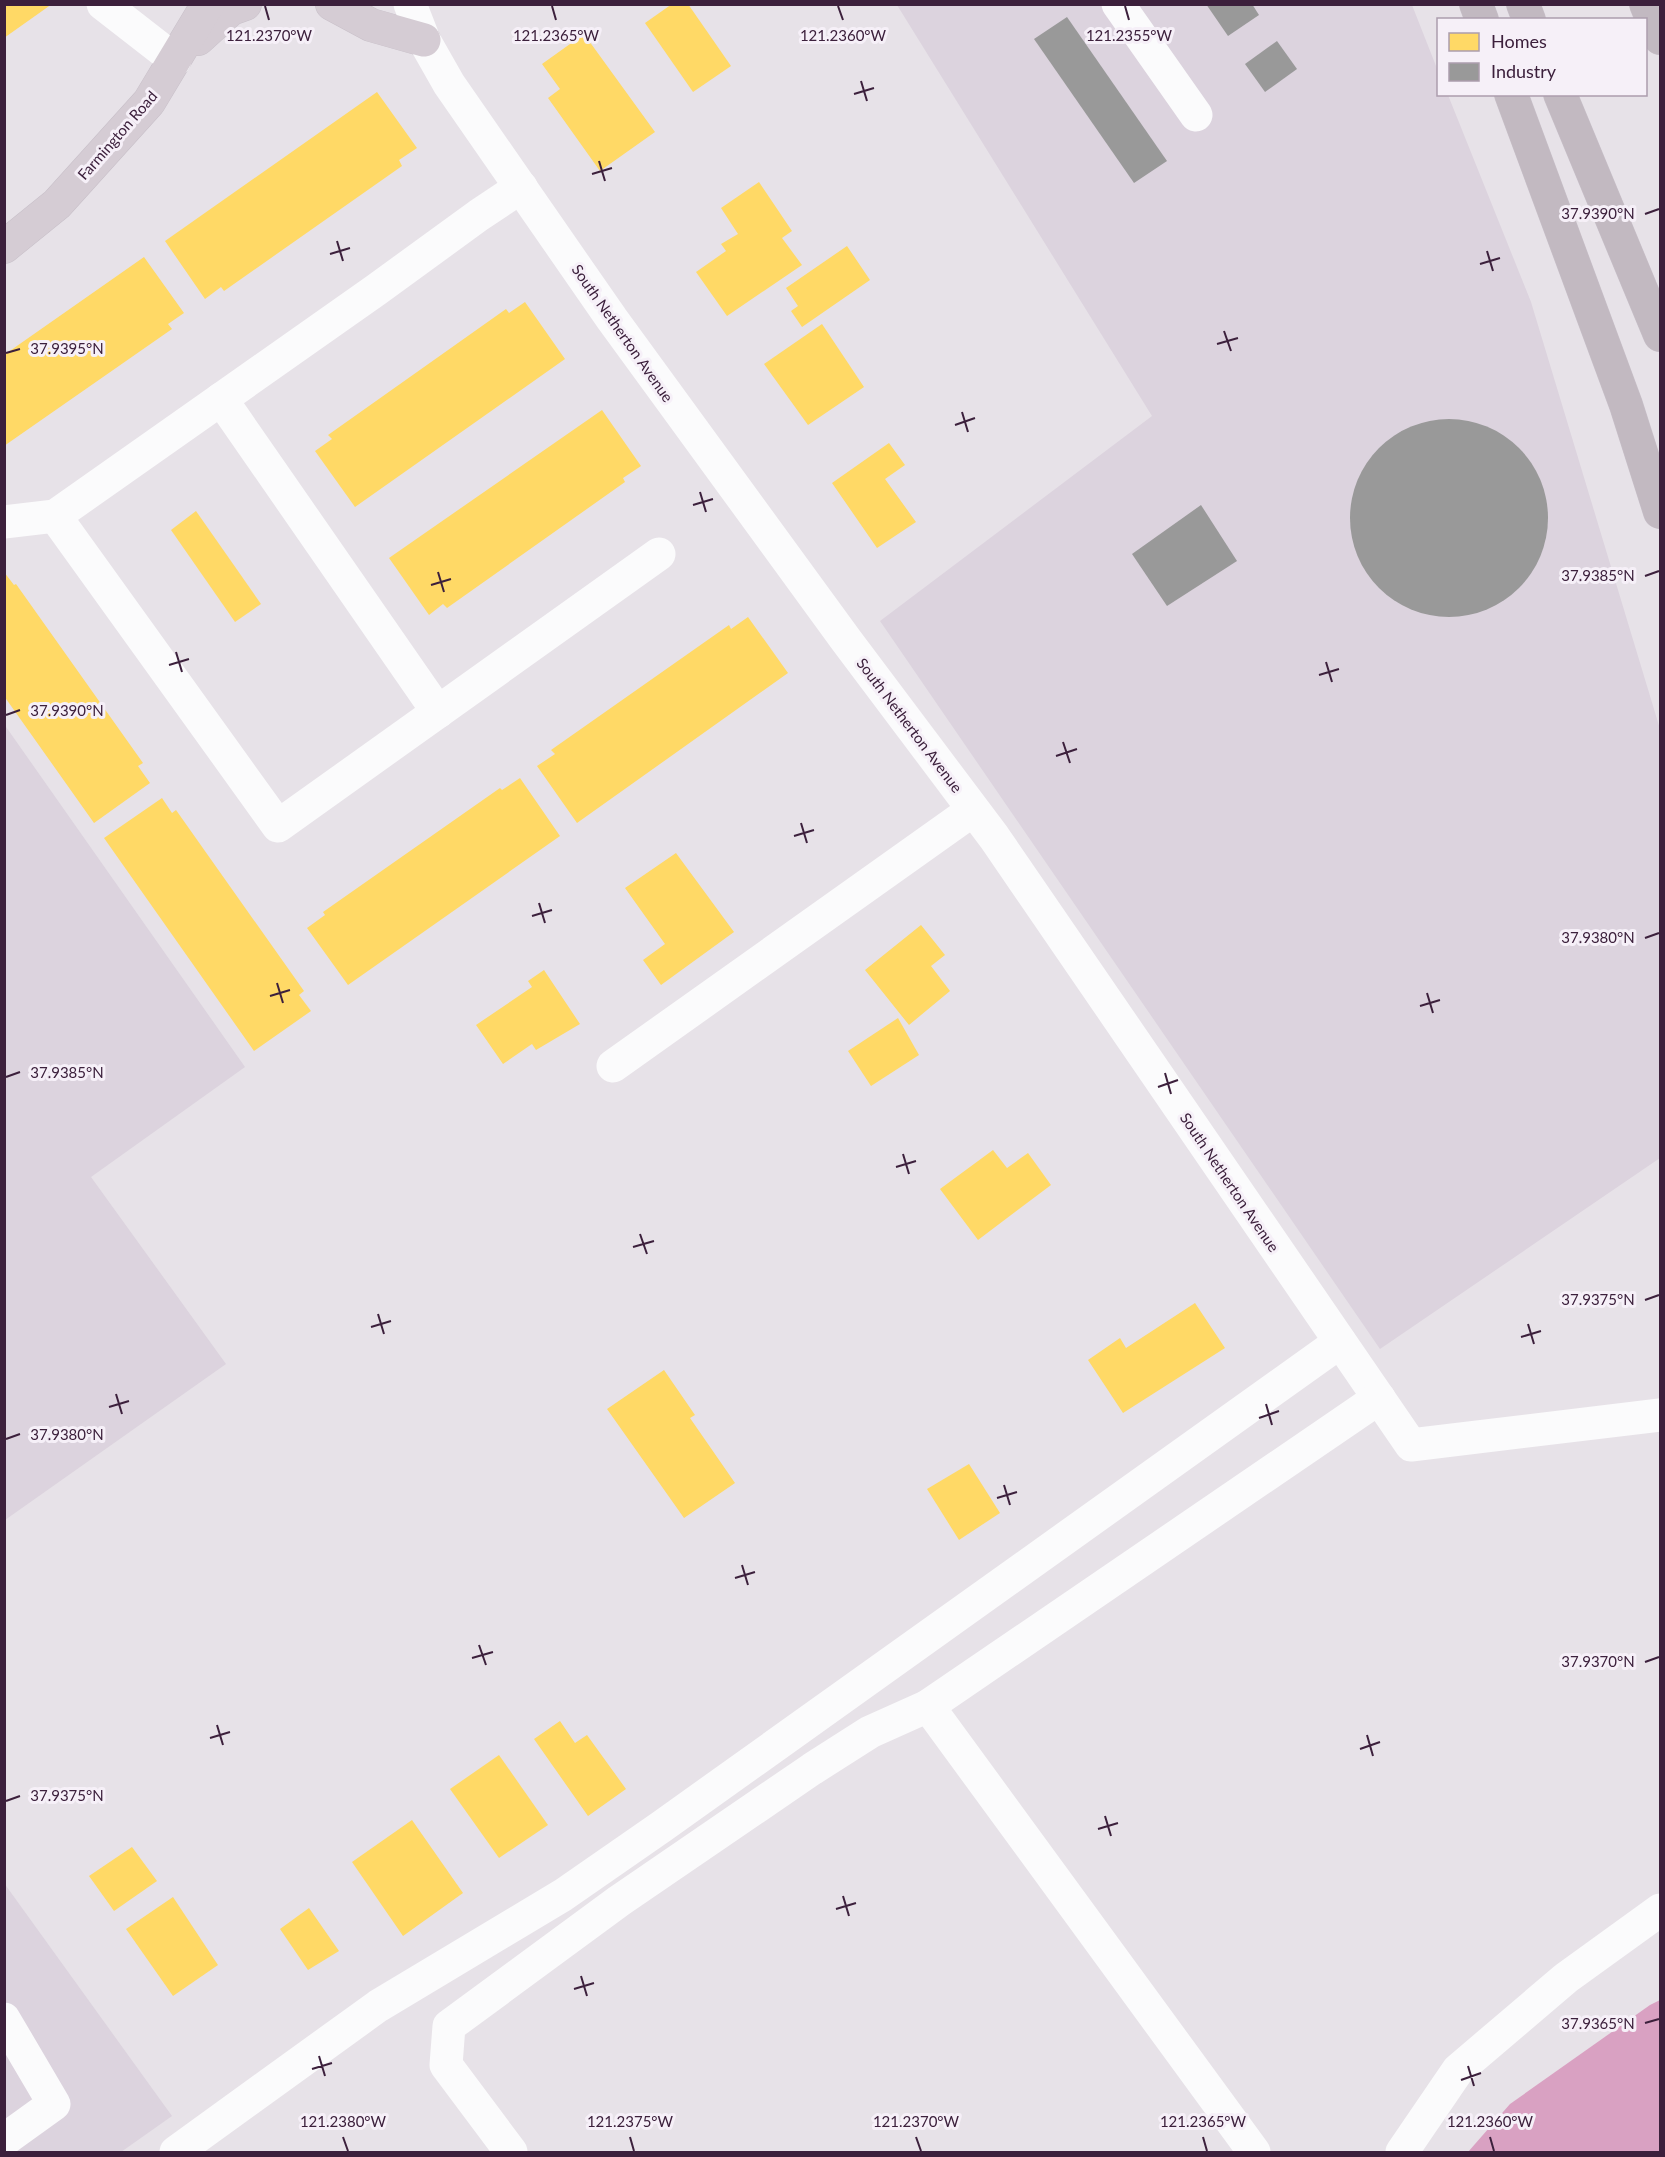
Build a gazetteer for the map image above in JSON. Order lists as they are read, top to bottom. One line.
{"streets":{"main road":["Farmington Road"],"street":["South Netherton Avenue"]},"legend":["Homes","Industry"],"coordinates":["121.2370°W","121.2365°W","121.2360°W","121.2355°W","37.9390°N","37.9395°N","37.9385°N","37.9380°N","37.9375°N","37.9370°N","37.9365°N","121.2380°W","121.2375°W"]}
